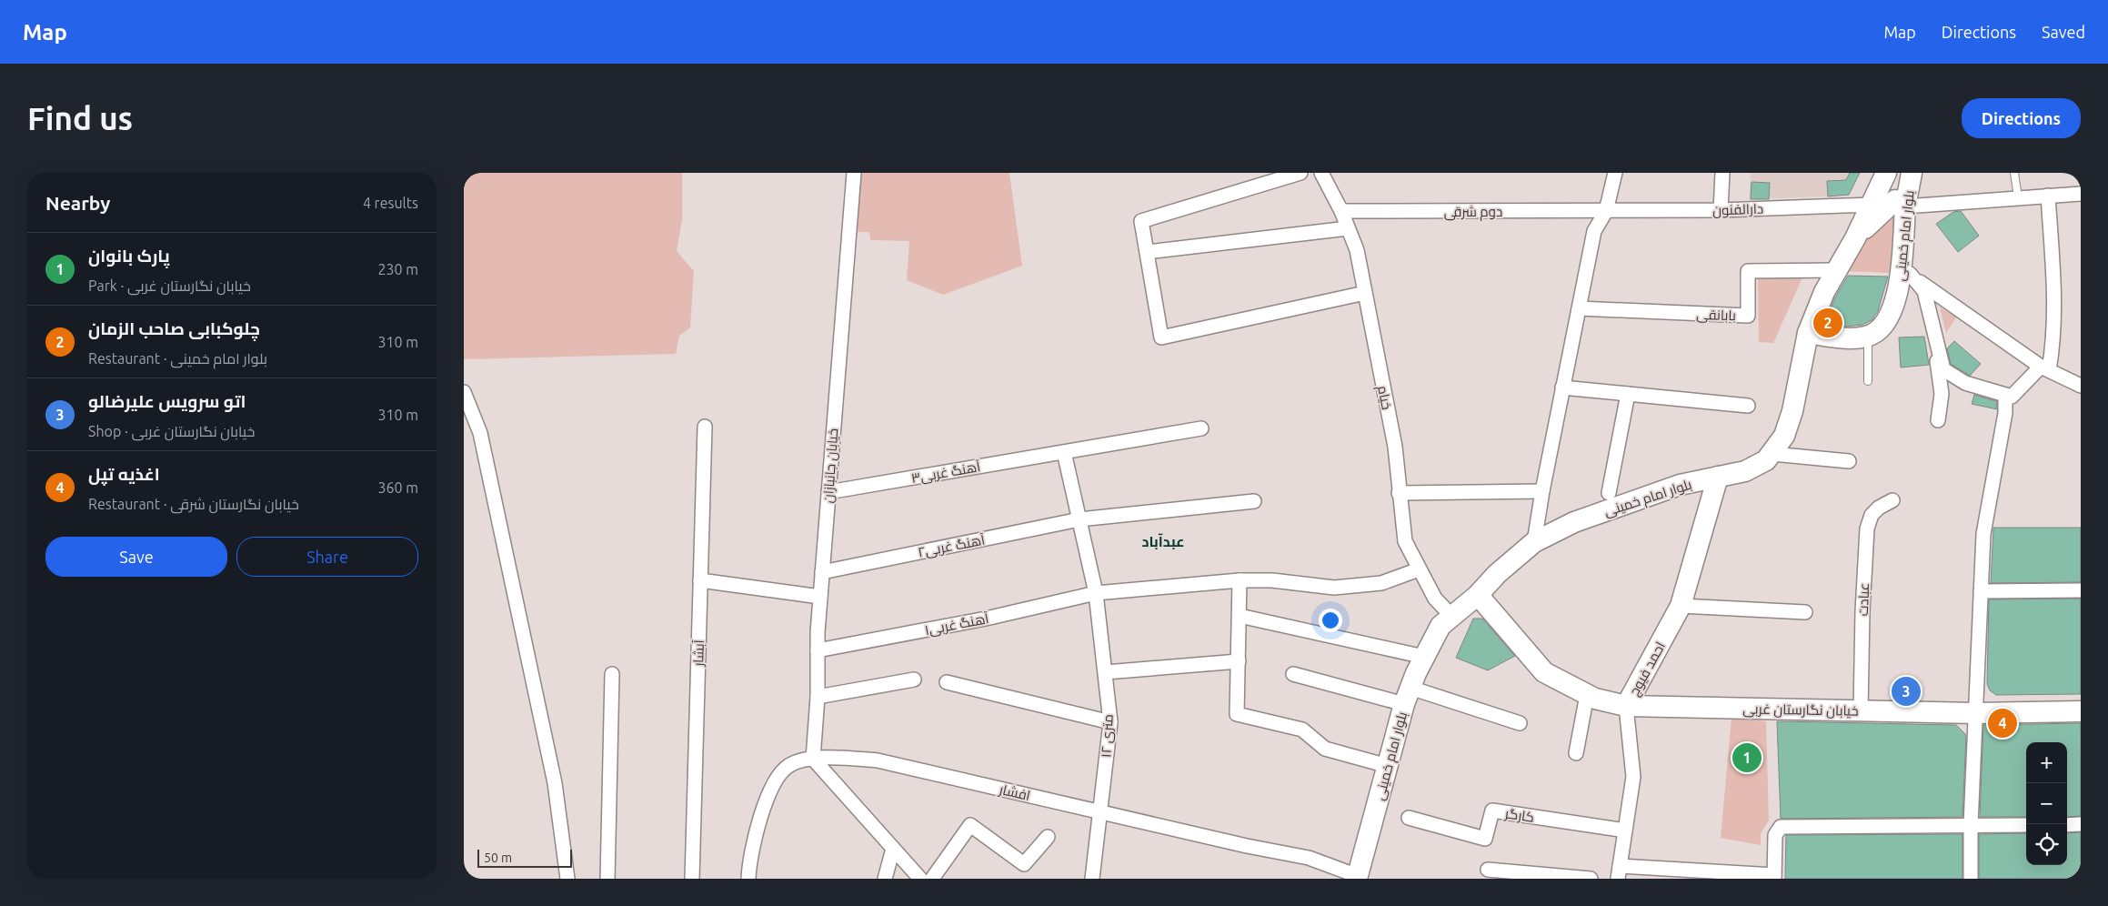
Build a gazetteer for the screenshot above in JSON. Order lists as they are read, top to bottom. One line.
{"streets":{"street":["دارالفنون","دوم شرقی","بلوار امام خمینی","بابانقی","خیام","خیابان جانبازان","آهنگ غربی۳","آهنگ غربی۲","عبادت","آهنگ غربی۱","آبشار","احمد فیوج","خیابان نگارستان غربی","۱۲ متری","افشار","کارگر"]},"crossings":[["دارالفنون","دوم شرقی"],["دارالفنون","بلوار امام خمینی"],["دوم شرقی","خیام"],["بلوار امام خمینی","بابانقی"],["بلوار امام خمینی","خیام"],["بلوار امام خمینی","احمد فیوج"],["بلوار امام خمینی","افشار"],["خیام","آهنگ غربی۱"],["خیابان جانبازان","آهنگ غربی۳"],["خیابان جانبازان","آهنگ غربی۲"],["خیابان جانبازان","آهنگ غربی۱"],["خیابان جانبازان","افشار"],["آهنگ غربی۳","۱۲ متری"],["آهنگ غربی۲","۱۲ متری"],["عبادت","خیابان نگارستان غربی"],["آهنگ غربی۱","۱۲ متری"],["احمد فیوج","خیابان نگارستان غربی"],["۱۲ متری","افشار"]],"districts":["عبدآباد"],"scale_bar":"50 m","page":{"header":"Map","nav":["Map","Directions","Saved"],"buttons":["Directions",["Save","Share"]],"title":"Find us","heading":["Nearby","4 results"],"list":[{"mark":"1","name":"پارک بانوان","note":"Park · خیابان نگارستان غربی","value":"230 m"},{"mark":"2","name":"چلوکبابی صاحب الزمان","note":"Restaurant · بلوار امام خمینی","value":"310 m"},{"mark":"3","name":"اتو سرویس علیرضالو","note":"Shop · خیابان نگارستان غربی","value":"310 m"},{"mark":"4","name":"اغذیه تپل","note":"Restaurant · خیابان نگارستان شرقی","value":"360 m"}],"pins":["2","3","4","1"],"map_buttons":["+","−"],"scale":"50 m"}}
